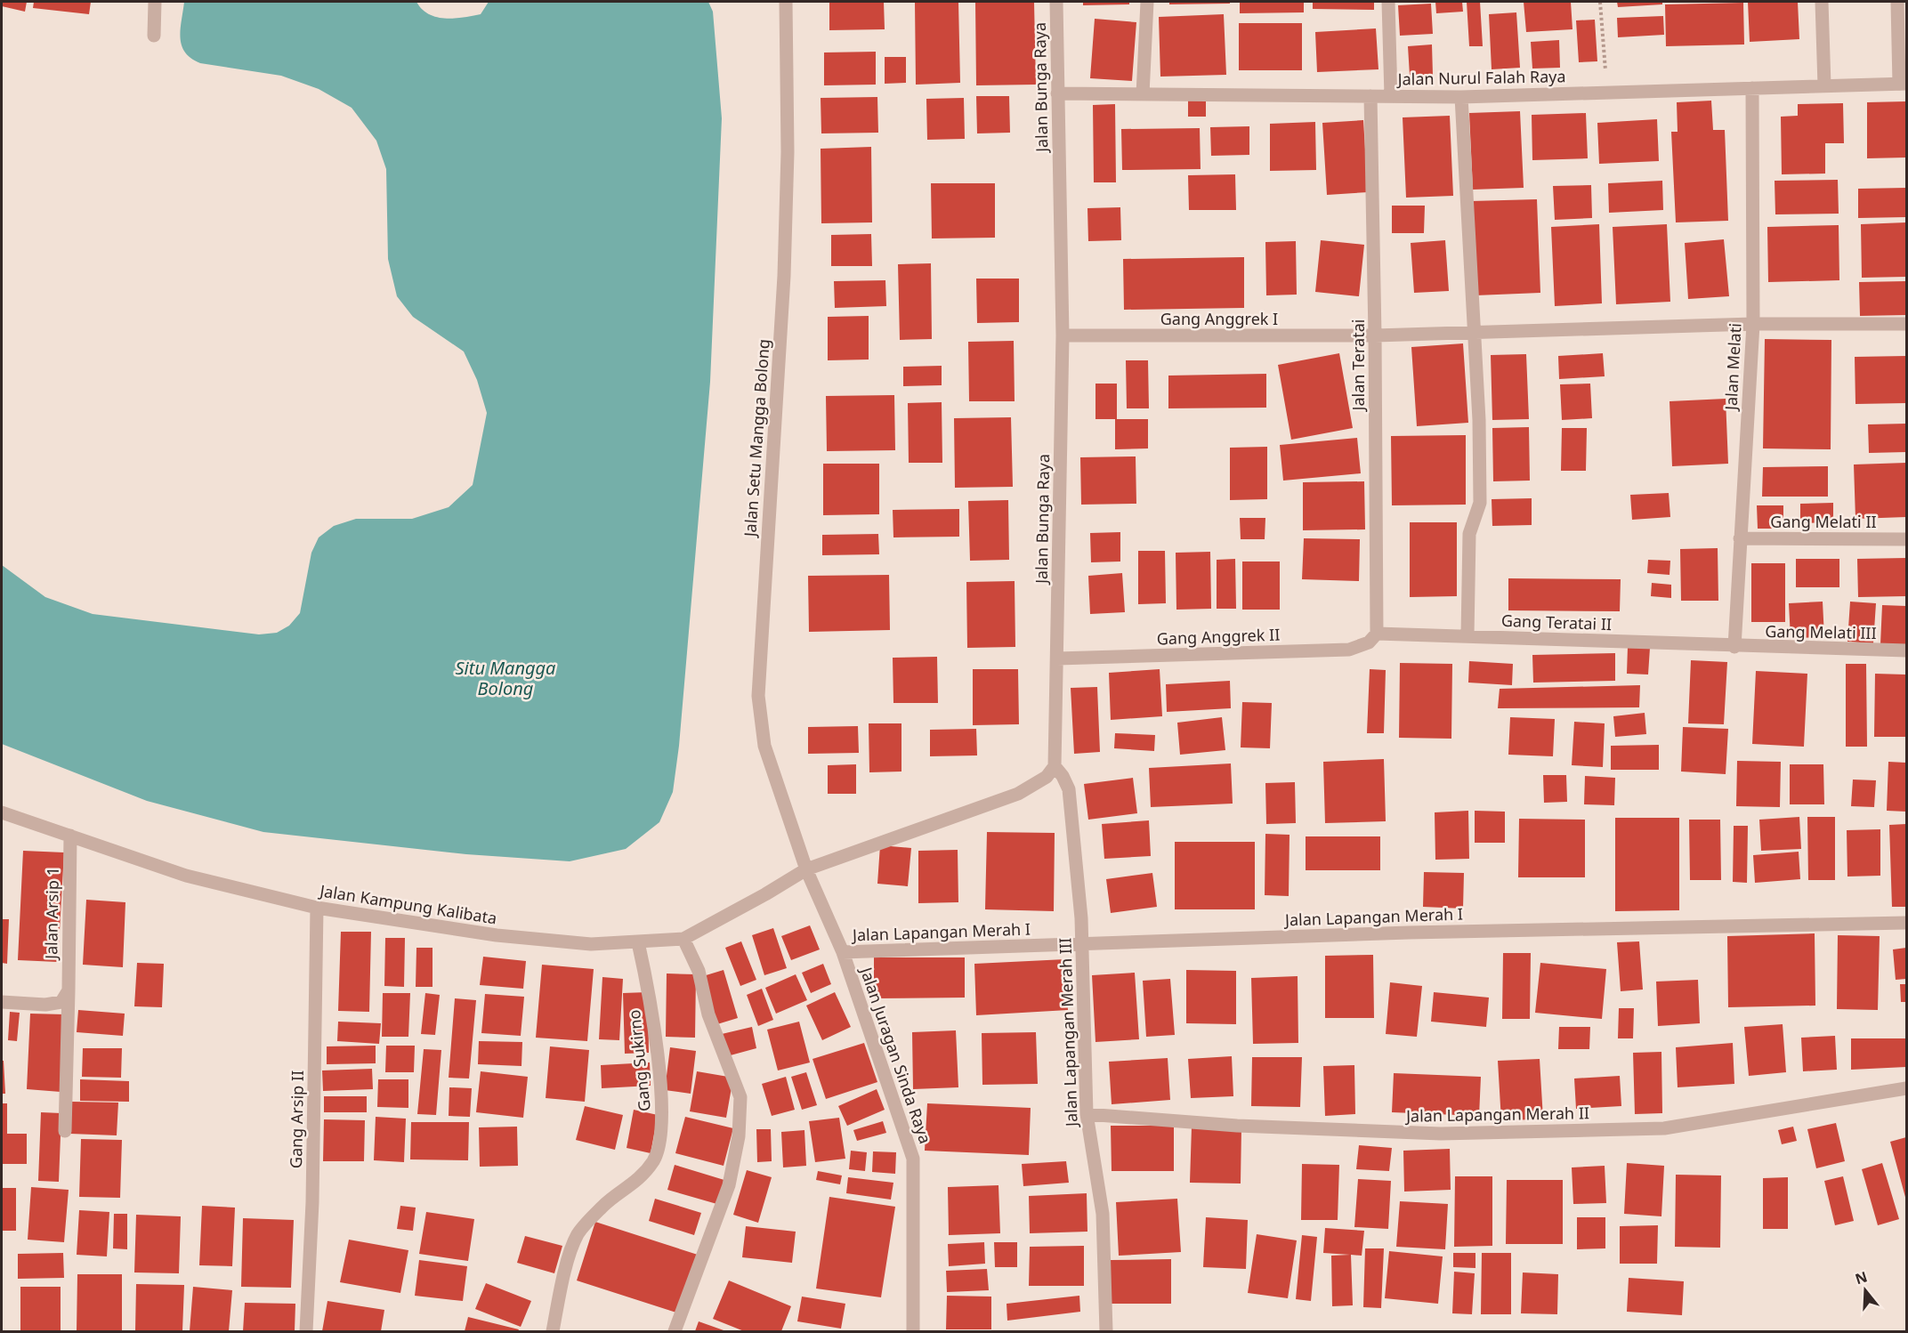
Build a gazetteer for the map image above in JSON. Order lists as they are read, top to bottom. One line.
{"streets":{"street":["Jalan Nurul Falah Raya","Jalan Bunga Raya","Gang Anggrek I","Jalan Teratai","Jalan Melati","Jalan Setu Mangga Bolong","Gang Melati II","Gang Teratai II","Gang Melati III","Gang Anggrek II","Jalan Kampung Kalibata","Jalan Arsip 1","Jalan Lapangan Merah I","Jalan Lapangan Merah III","Jalan Juragan Sinda Raya","Gang Sukirno","Jalan Lapangan Merah II","Gang Arsip II"]},"crossings":[["Jalan Nurul Falah Raya","Jalan Bunga Raya"],["Jalan Nurul Falah Raya","Jalan Teratai"],["Jalan Nurul Falah Raya","Jalan Melati"],["Jalan Bunga Raya","Gang Anggrek I"],["Jalan Bunga Raya","Gang Anggrek II"],["Jalan Bunga Raya","Jalan Lapangan Merah III"],["Gang Anggrek I","Jalan Teratai"],["Gang Anggrek I","Jalan Melati"],["Jalan Teratai","Gang Teratai II"],["Jalan Teratai","Gang Anggrek II"],["Jalan Melati","Gang Melati II"],["Jalan Melati","Gang Teratai II"],["Jalan Melati","Gang Melati III"],["Jalan Setu Mangga Bolong","Jalan Kampung Kalibata"],["Jalan Setu Mangga Bolong","Jalan Lapangan Merah I"],["Jalan Setu Mangga Bolong","Jalan Juragan Sinda Raya"],["Gang Teratai II","Gang Melati III"],["Gang Teratai II","Gang Anggrek II"],["Jalan Kampung Kalibata","Jalan Arsip 1"],["Jalan Kampung Kalibata","Gang Sukirno"],["Jalan Kampung Kalibata","Gang Arsip II"],["Jalan Lapangan Merah I","Jalan Lapangan Merah III"],["Jalan Lapangan Merah I","Jalan Juragan Sinda Raya"],["Jalan Lapangan Merah III","Jalan Lapangan Merah II"]],"water":["Situ Mangga Bolong"],"north":"top"}
